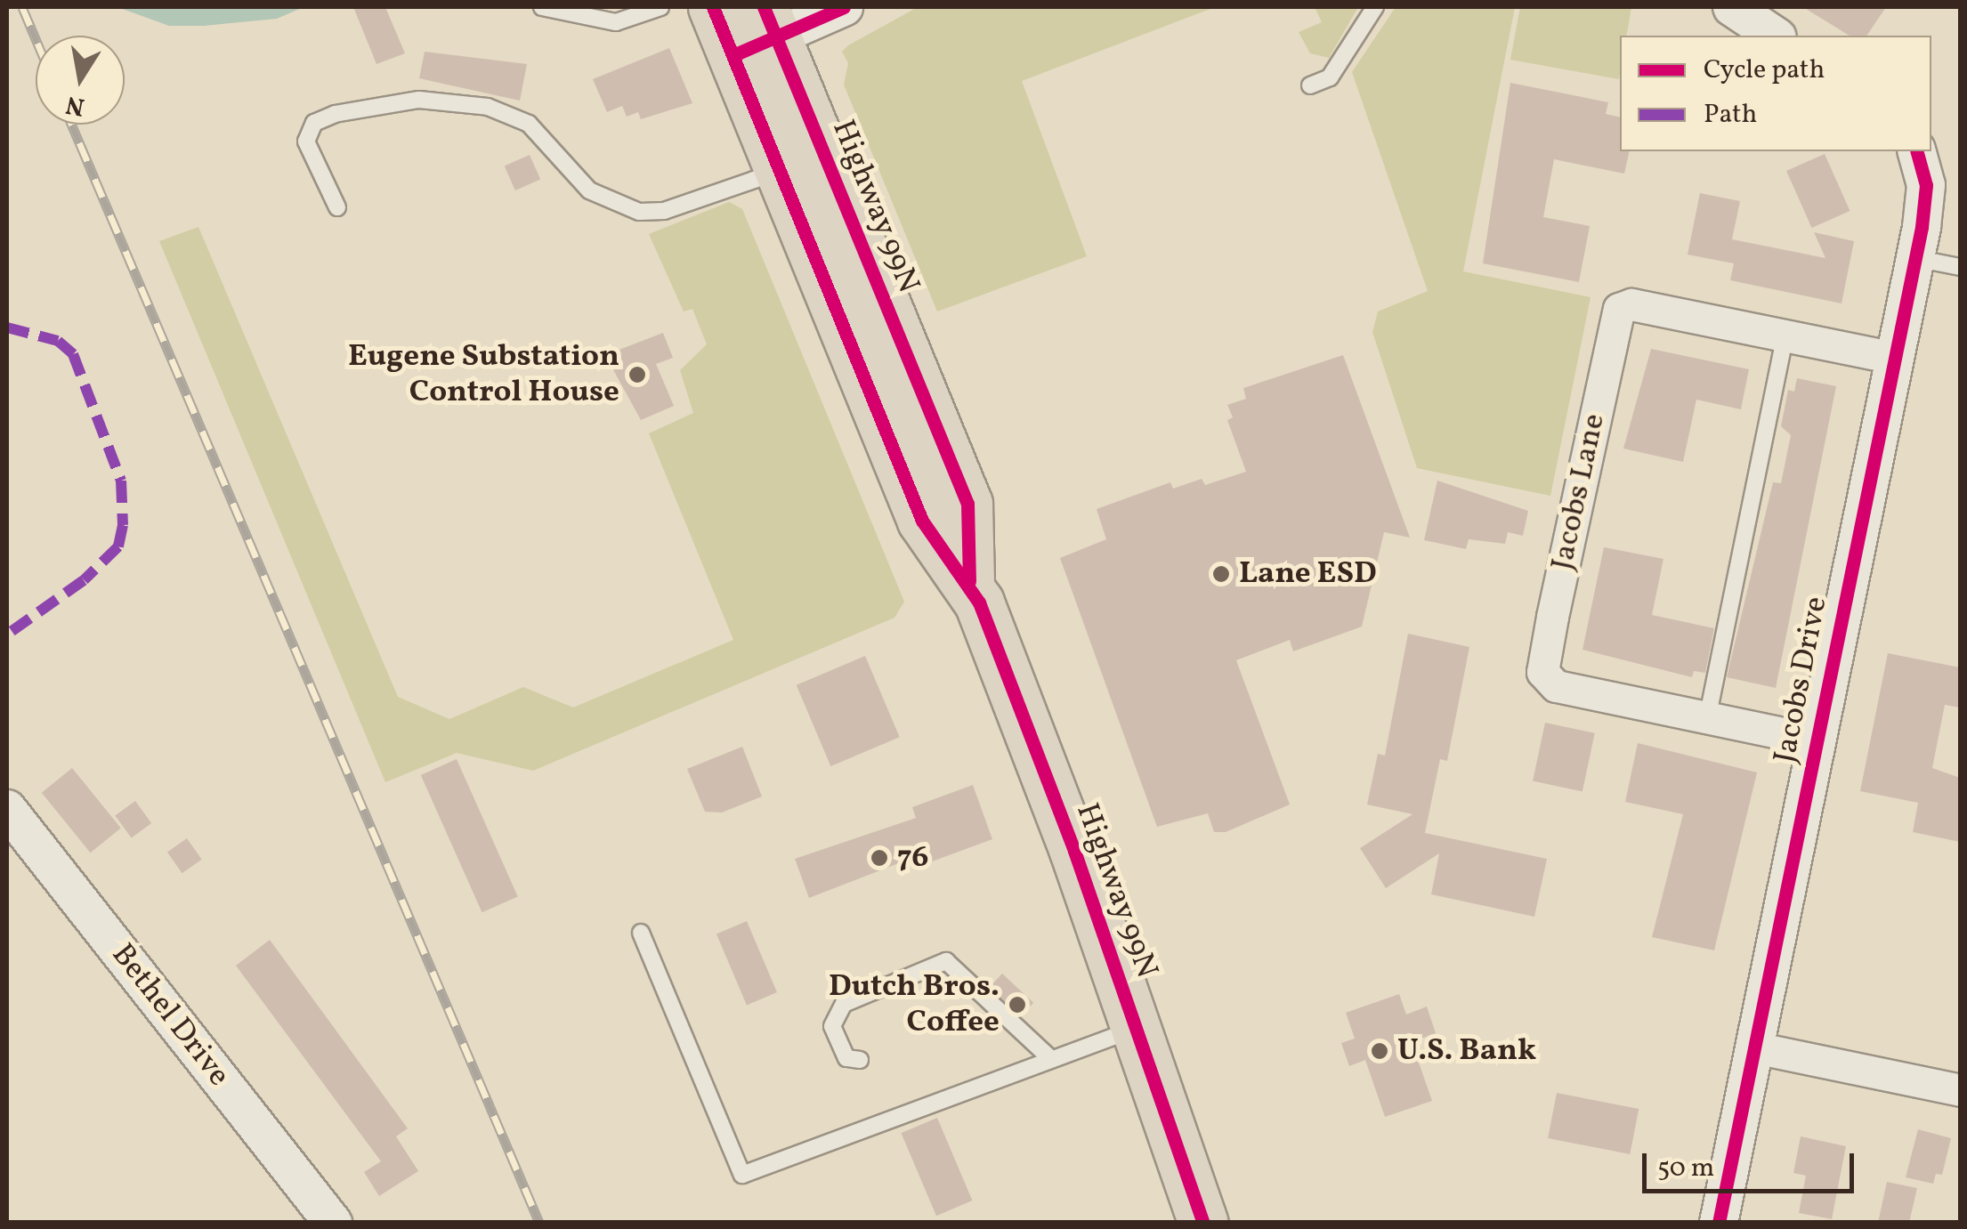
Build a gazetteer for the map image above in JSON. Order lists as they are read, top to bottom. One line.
{"streets":{"main road":["Highway 99N"],"street":["Jacobs Lane","Jacobs Drive","Bethel Drive"]},"crossings":[["Jacobs Lane","Jacobs Drive"]],"places":["Eugene Substation Control House","Lane ESD","76","Dutch Bros. Coffee","U.S. Bank"],"legend":["Cycle path","Path"],"scale_bar":"50 m","north":"bottom"}
